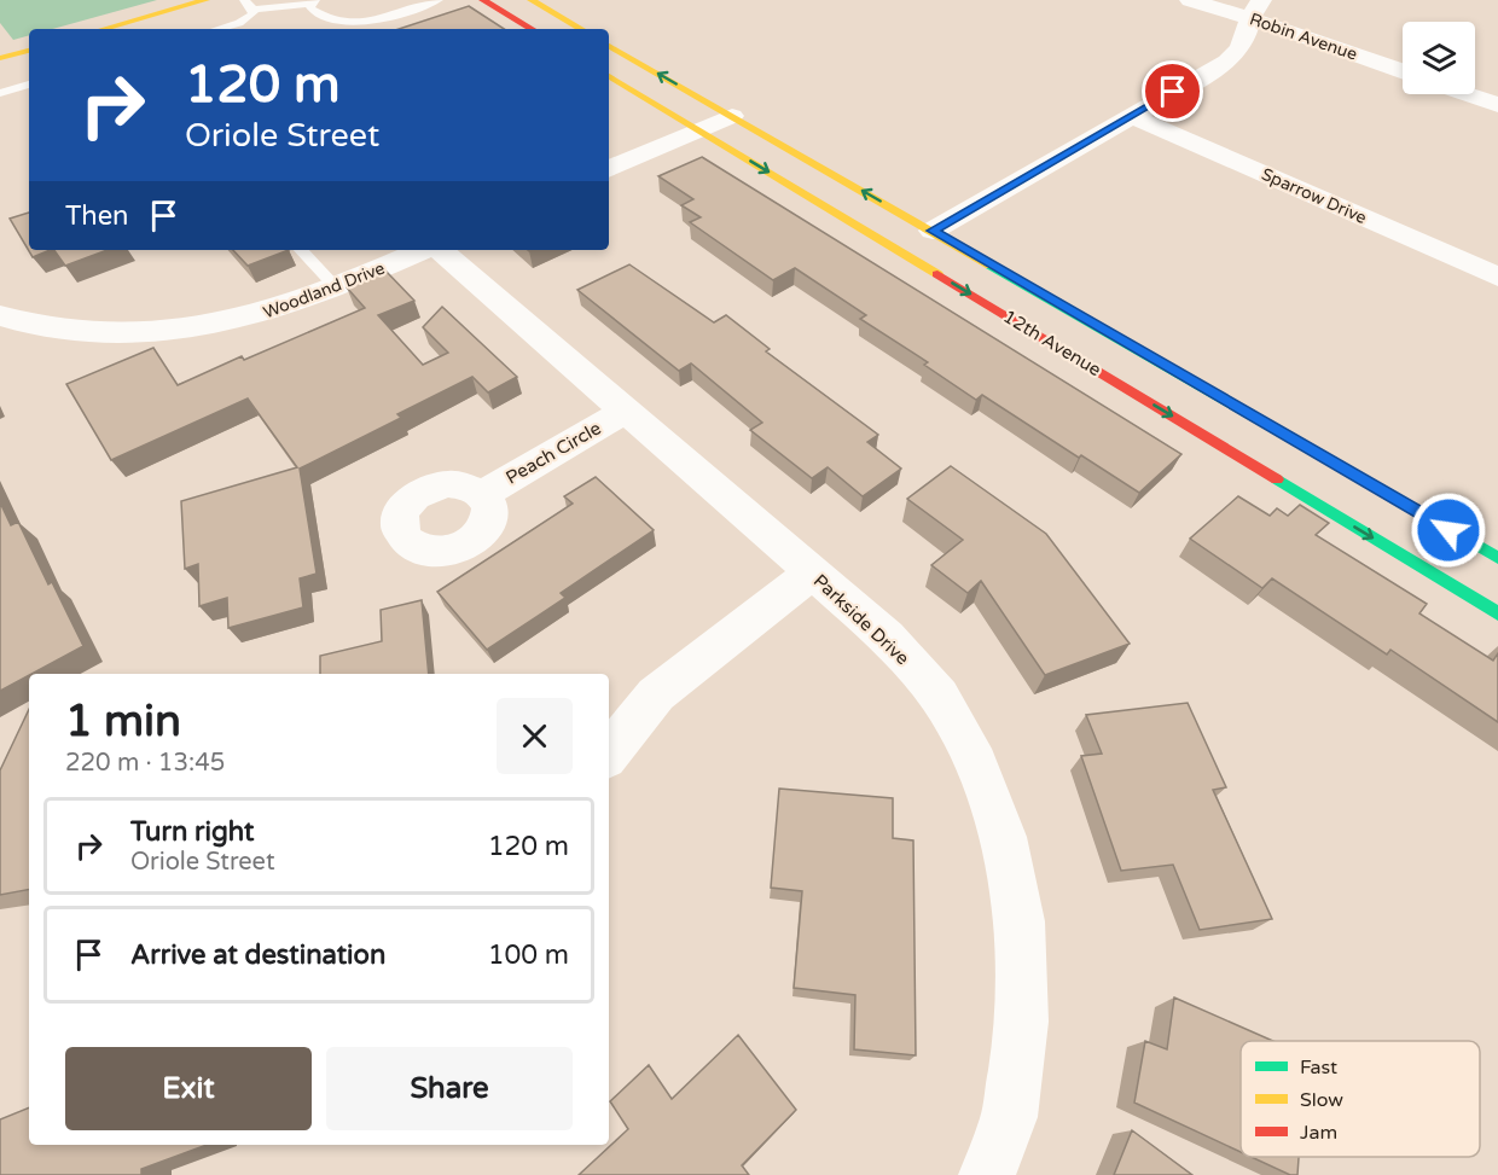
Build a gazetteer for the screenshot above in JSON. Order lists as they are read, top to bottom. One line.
{"streets":{"street":["Robin Avenue","Sparrow Drive","Woodland Drive","12th Avenue","Peach Circle","Parkside Drive"]},"crossings":[["Peach Circle","Parkside Drive"]],"legend":["Fast","Slow","Jam"],"page":{"turn":["120 m","Oriole Street"],"then":"Then","heading":["1 min","220 m · 13:45"],"list":[{"name":"Turn right","note":"Oriole Street","value":"120 m"},{"name":"Arrive at destination","value":"100 m"}],"buttons":["Exit","Share"]}}
